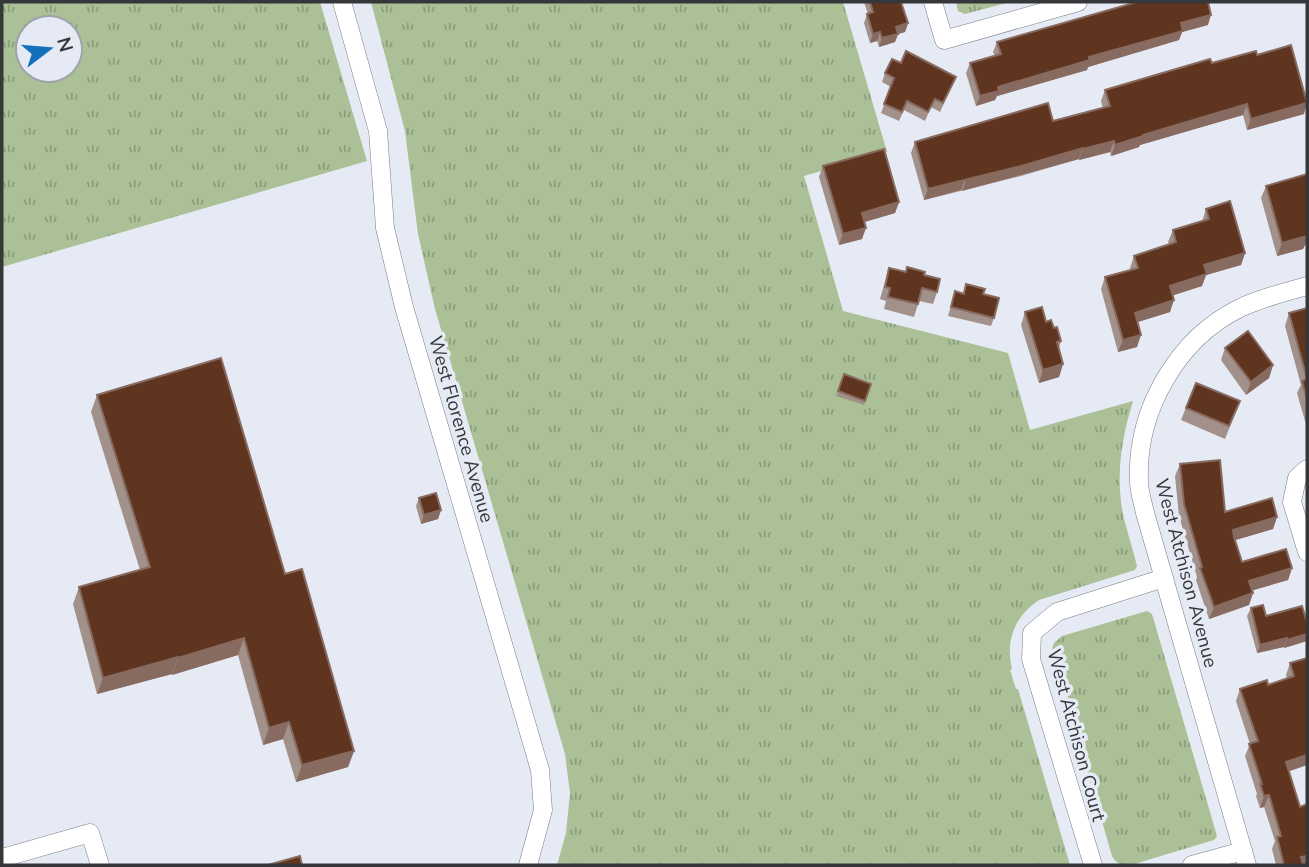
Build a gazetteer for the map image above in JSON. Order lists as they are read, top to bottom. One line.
{"streets":{"street":["West Florence Avenue","West Atchison Avenue","West Atchison Court"]},"crossings":[["West Atchison Avenue","West Atchison Court"]],"north":"right"}
